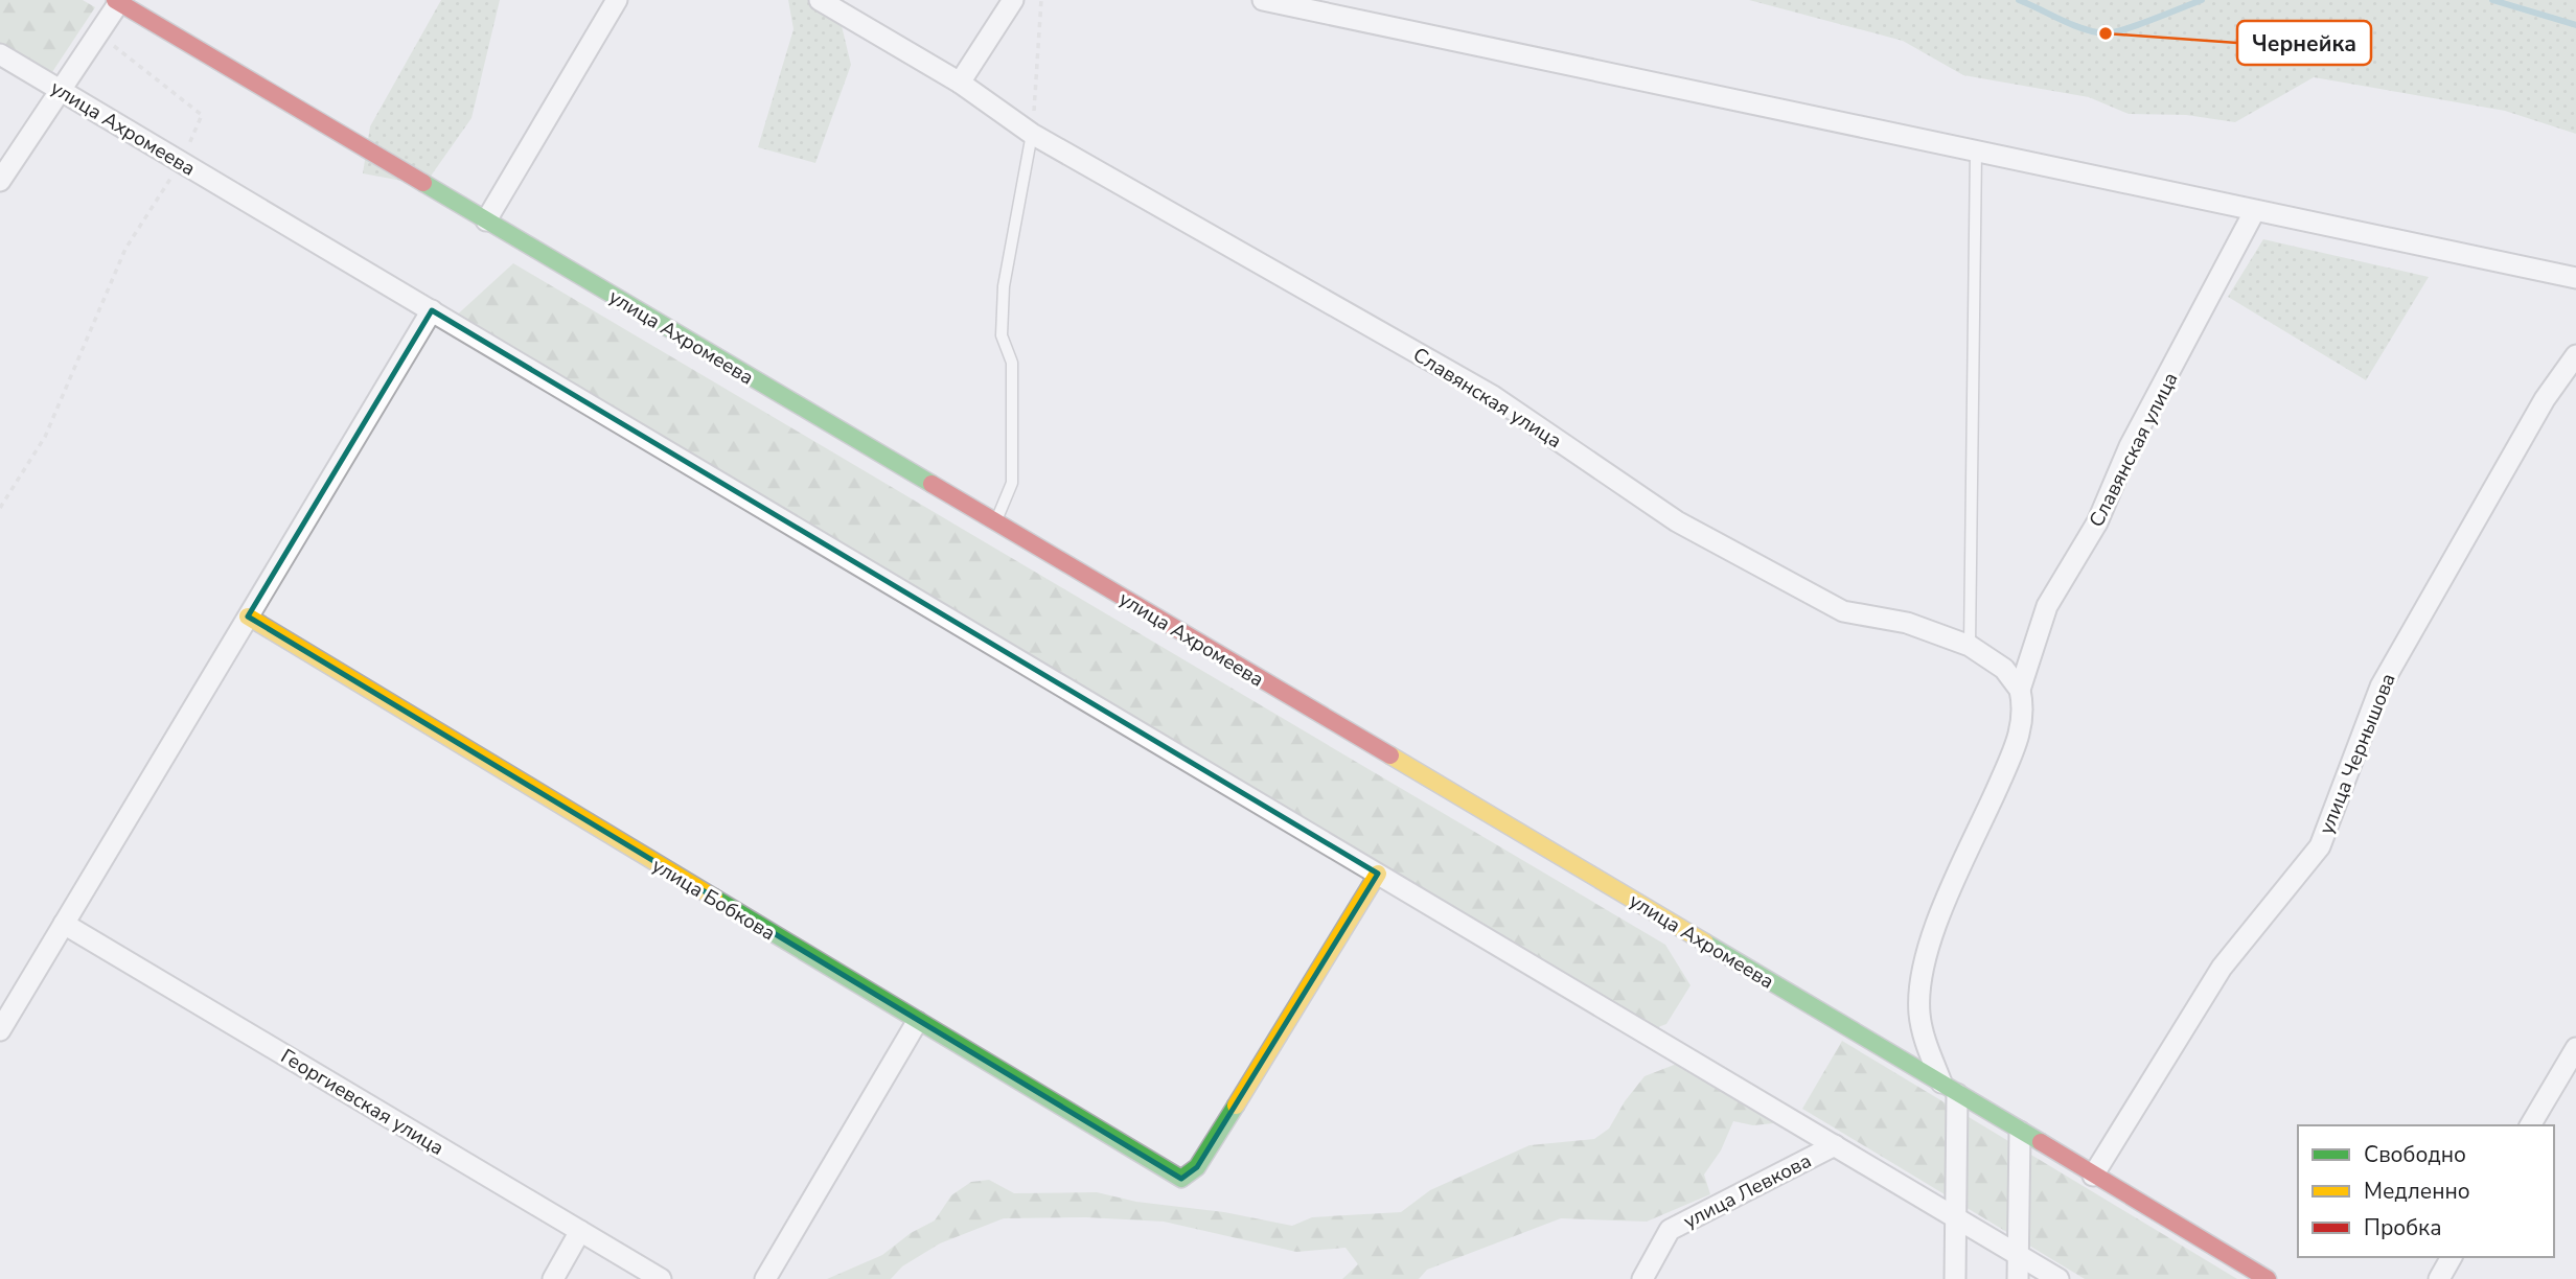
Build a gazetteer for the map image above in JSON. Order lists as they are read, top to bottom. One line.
{"streets":{"street":["улица Ахромеева","Славянская улица","улица Чернышова","улица Бобкова","Георгиевская улица","улица Левкова"]},"crossings":[["улица Ахромеева","Славянская улица"],["улица Ахромеева","улица Чернышова"],["улица Ахромеева","улица Бобкова"],["улица Ахромеева","улица Левкова"]],"places":["Чернейка"],"legend":["Свободно","Медленно","Пробка"]}
